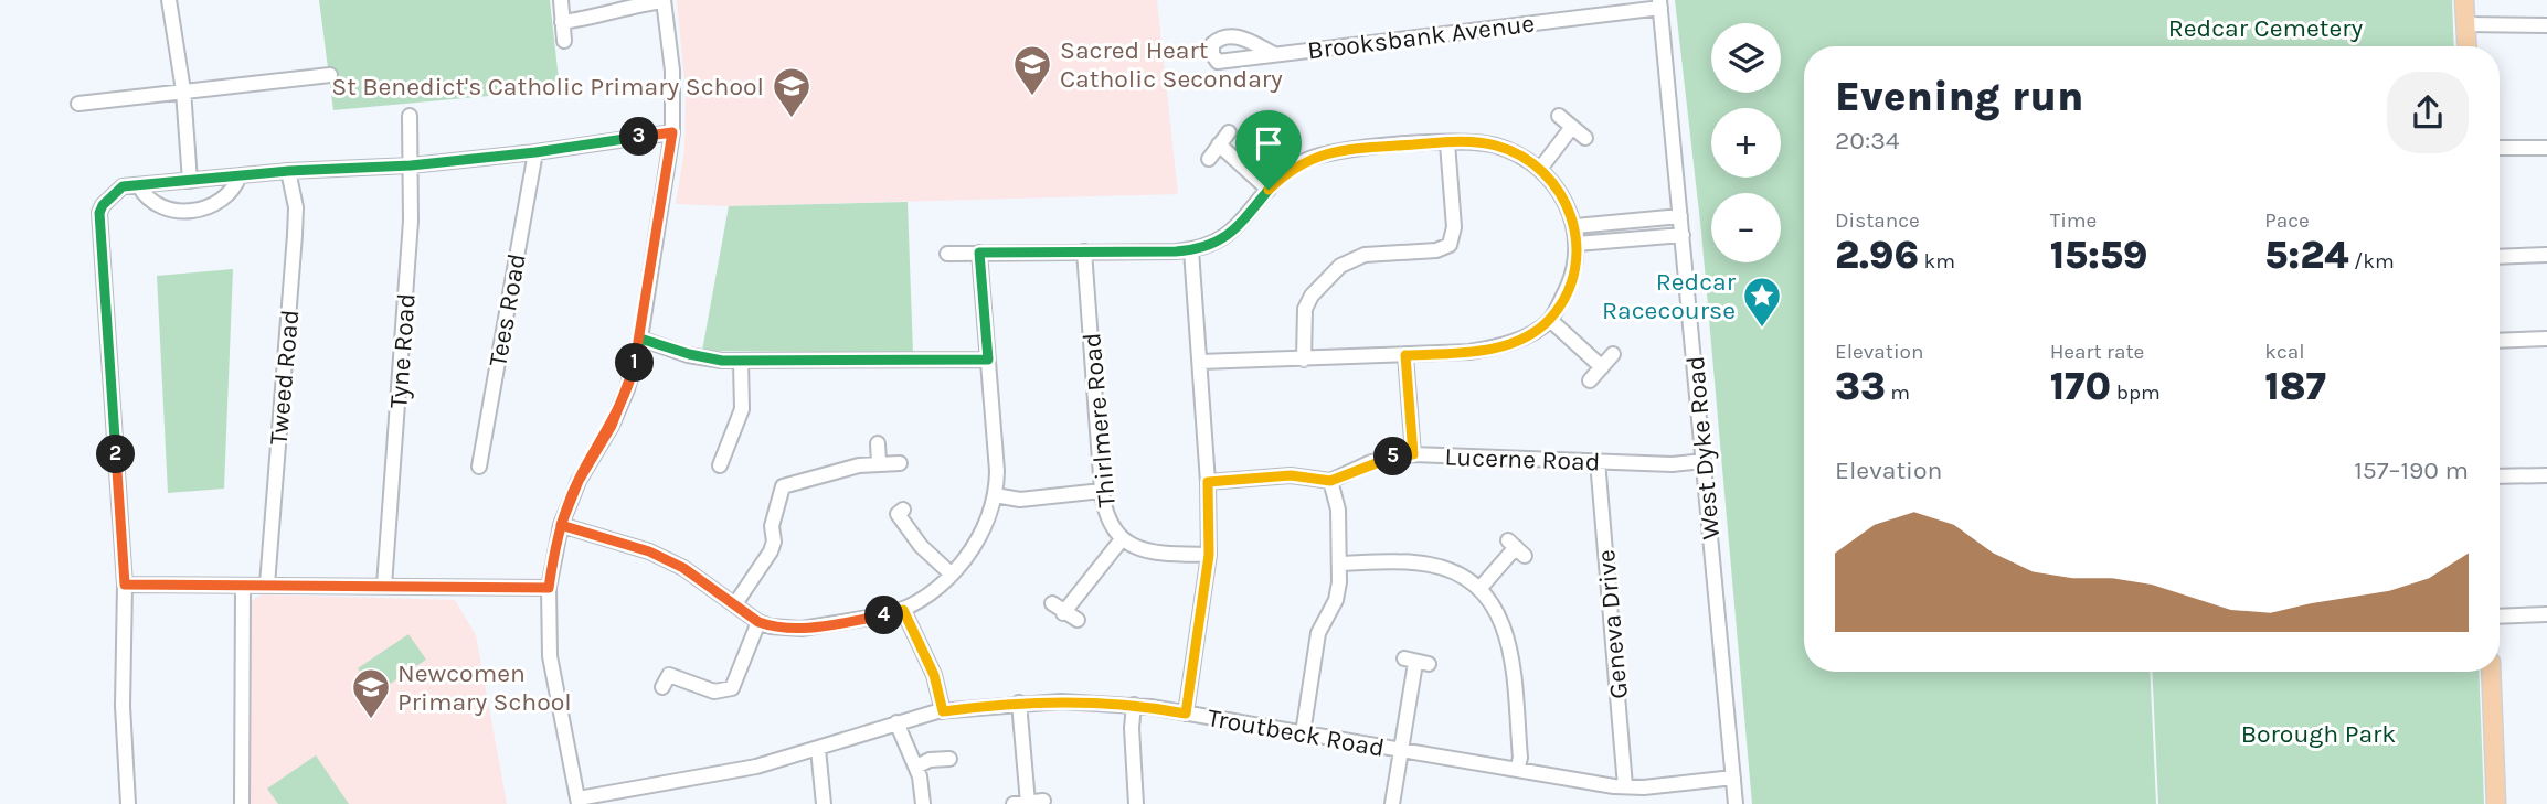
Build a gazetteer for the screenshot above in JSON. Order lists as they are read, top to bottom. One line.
{"streets":{"street":["Brooksbank Avenue","Tees Road","Tyne Road","Tweed Road","Thirlmere Road","West Dyke Road","Lucerne Road","Geneva Drive","Troutbeck Road"]},"crossings":[["Brooksbank Avenue","West Dyke Road"],["West Dyke Road","Lucerne Road"],["West Dyke Road","Troutbeck Road"],["Lucerne Road","Geneva Drive"],["Geneva Drive","Troutbeck Road"]],"parks":["Redcar Cemetery","Borough Park"],"places":{"school or university":["Sacred Heart Catholic Secondary","St Benedict's Catholic Primary School","Newcomen Primary School"],"place":["Redcar Racecourse"]},"page":{"map_buttons":["+","−"],"heading":["Evening run","20:34"],"pins":["3","1","2","5","4"],"stats":[["Distance","2.96 km"],["Time","15:59"],["Pace","5:24 /km"],["Elevation","33 m"],["Heart rate","170 bpm"],["kcal","187"]],"chart":["Elevation","157–190 m"]}}
